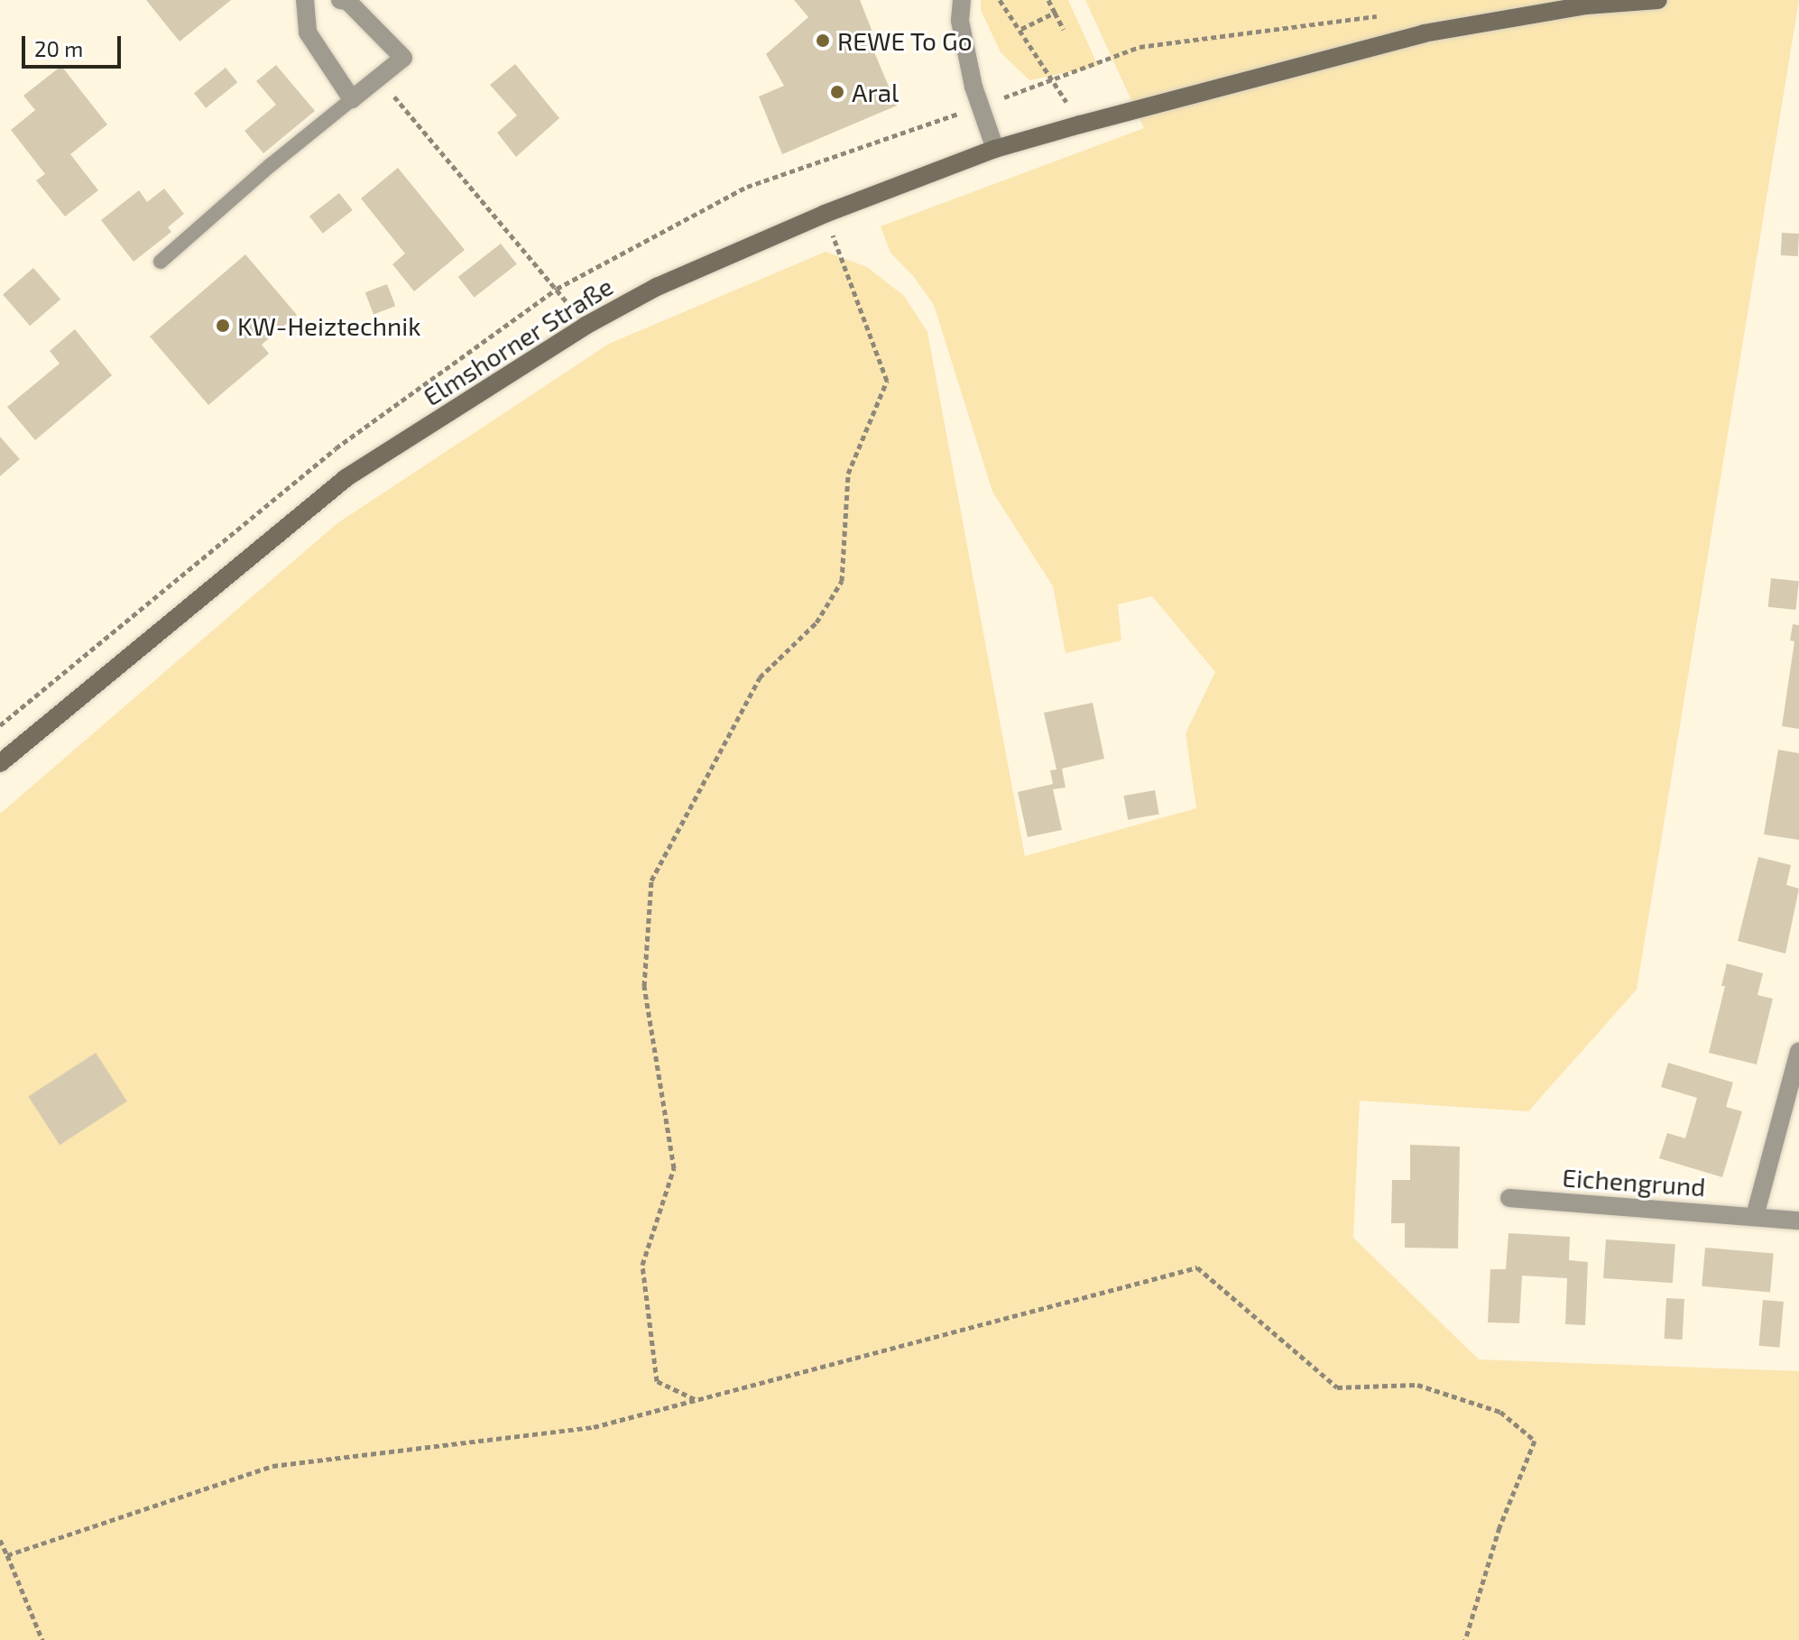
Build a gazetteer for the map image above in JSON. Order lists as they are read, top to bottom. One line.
{"streets":{"main road":["Elmshorner Straße"],"street":["Eichengrund"]},"places":["REWE To Go","Aral","KW-Heiztechnik"],"scale_bar":"20 m"}
